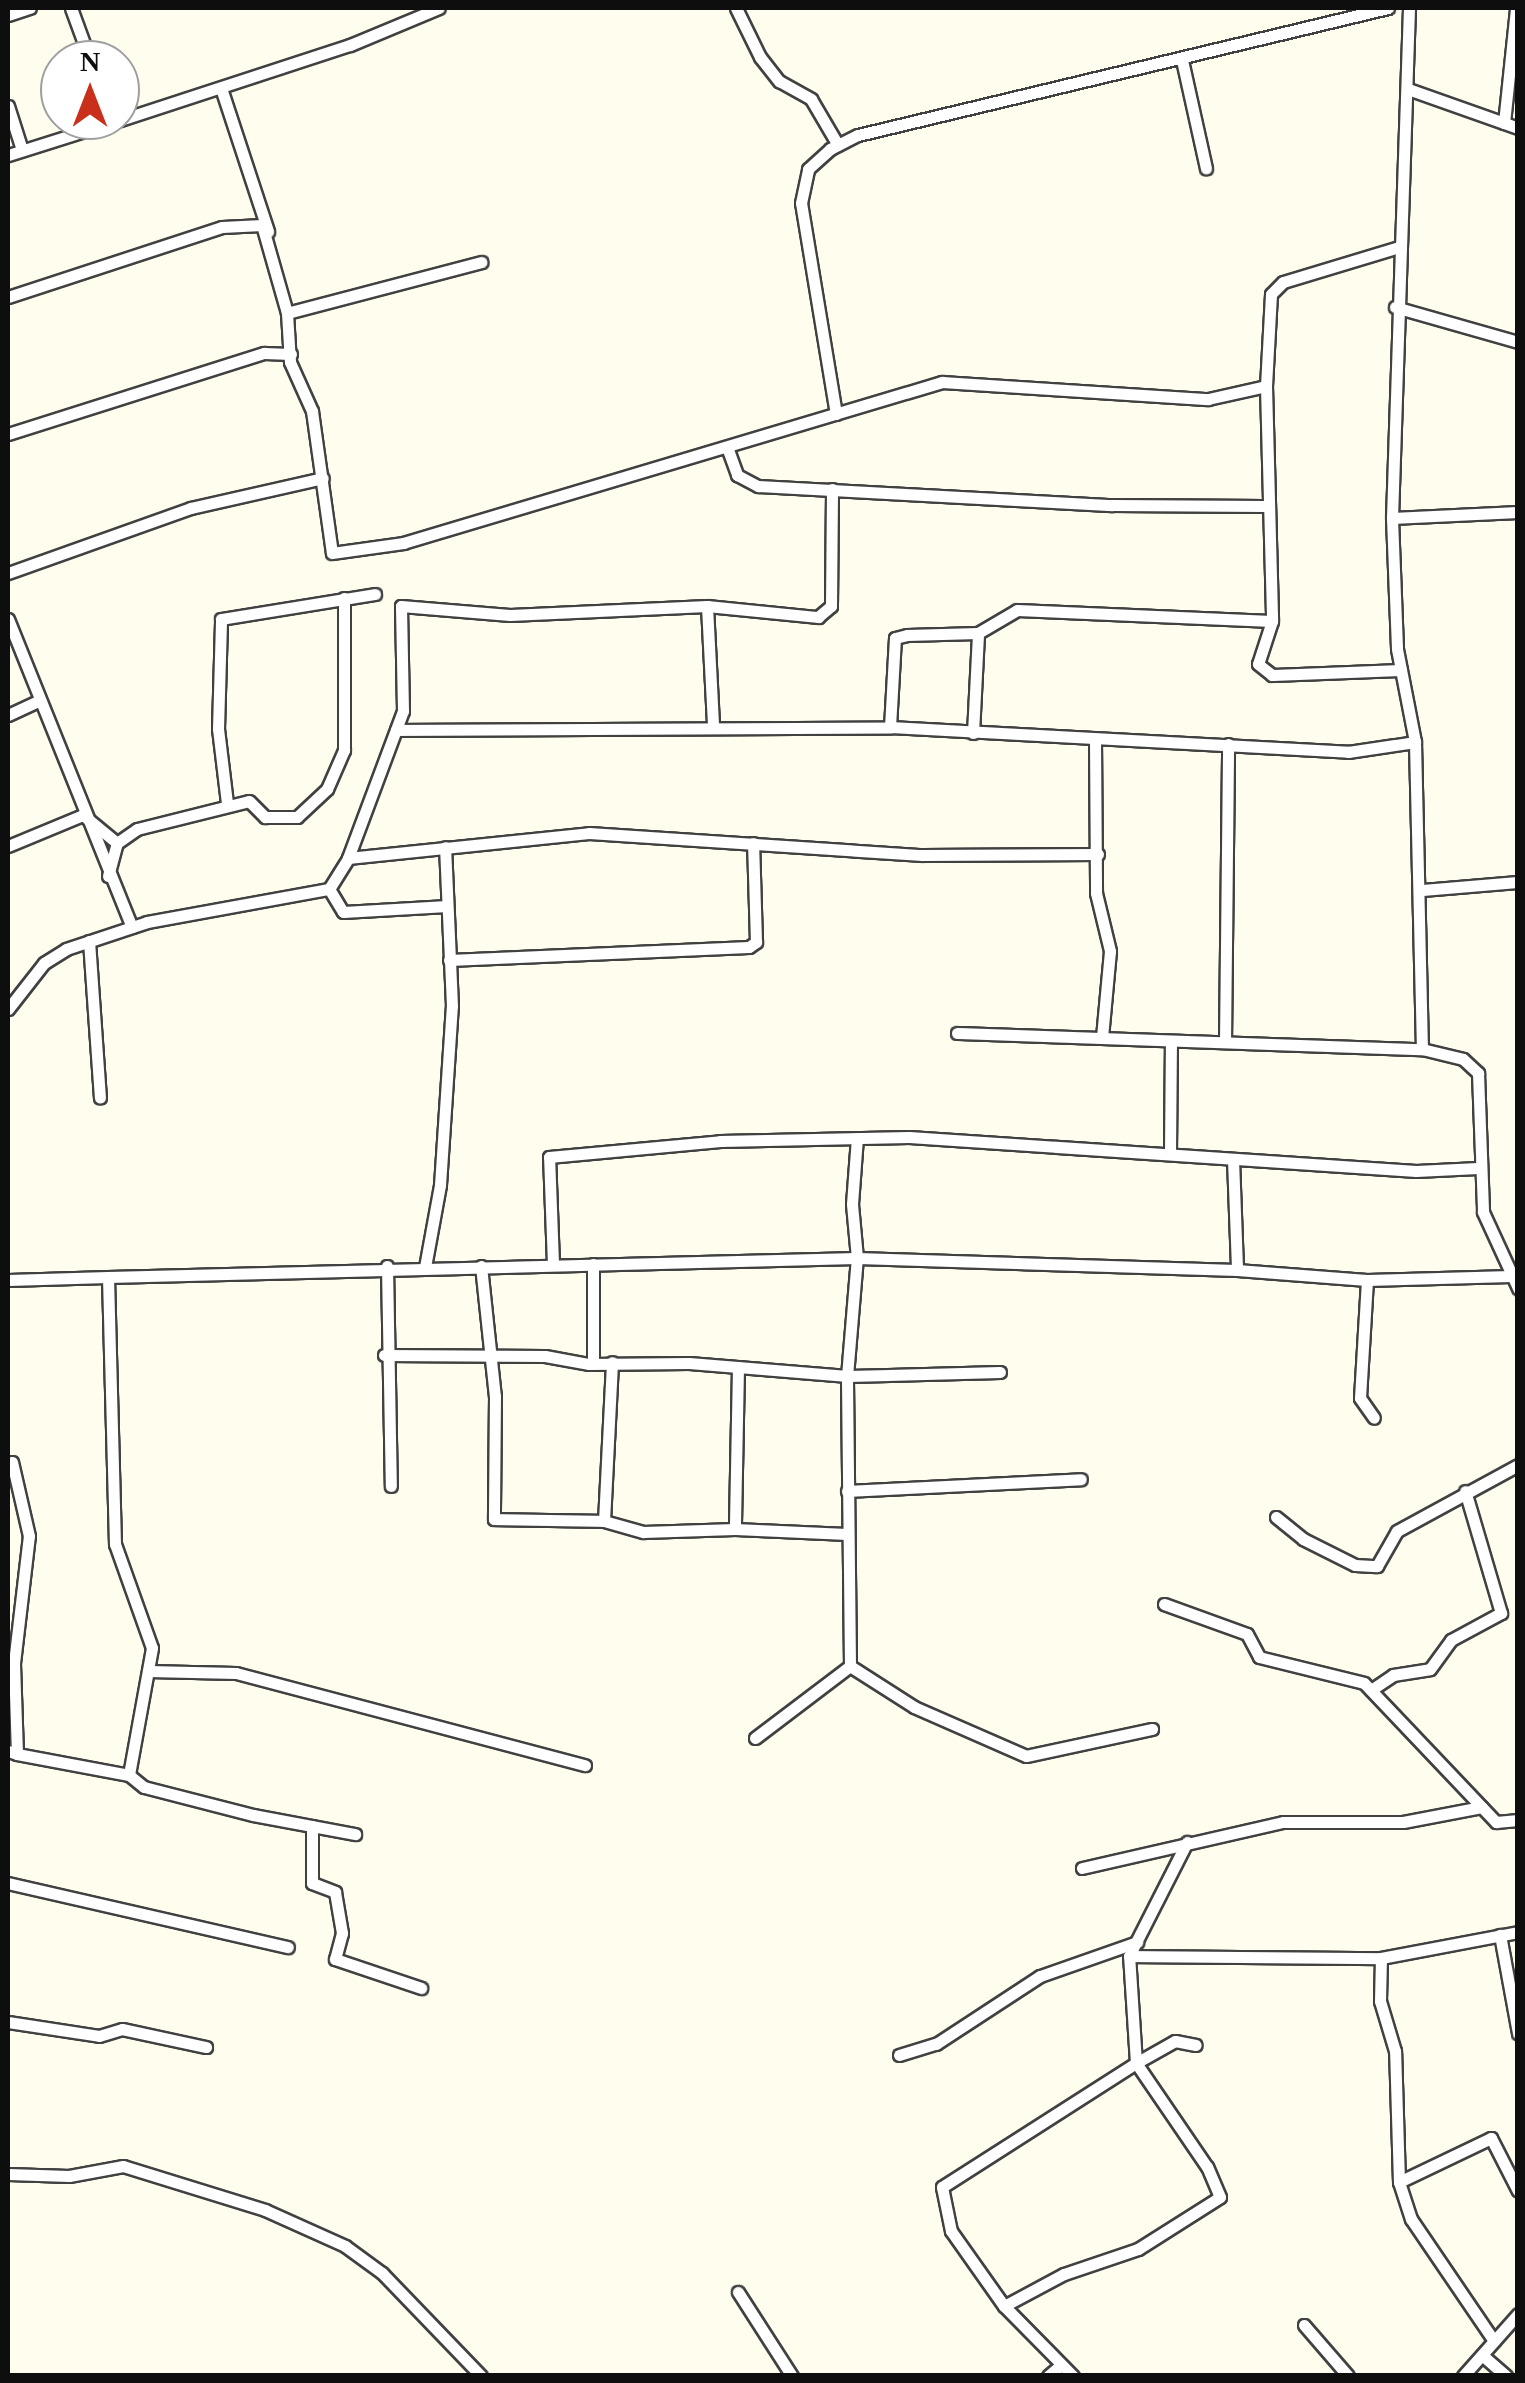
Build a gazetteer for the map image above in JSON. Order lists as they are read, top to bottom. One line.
{"north":"top"}
